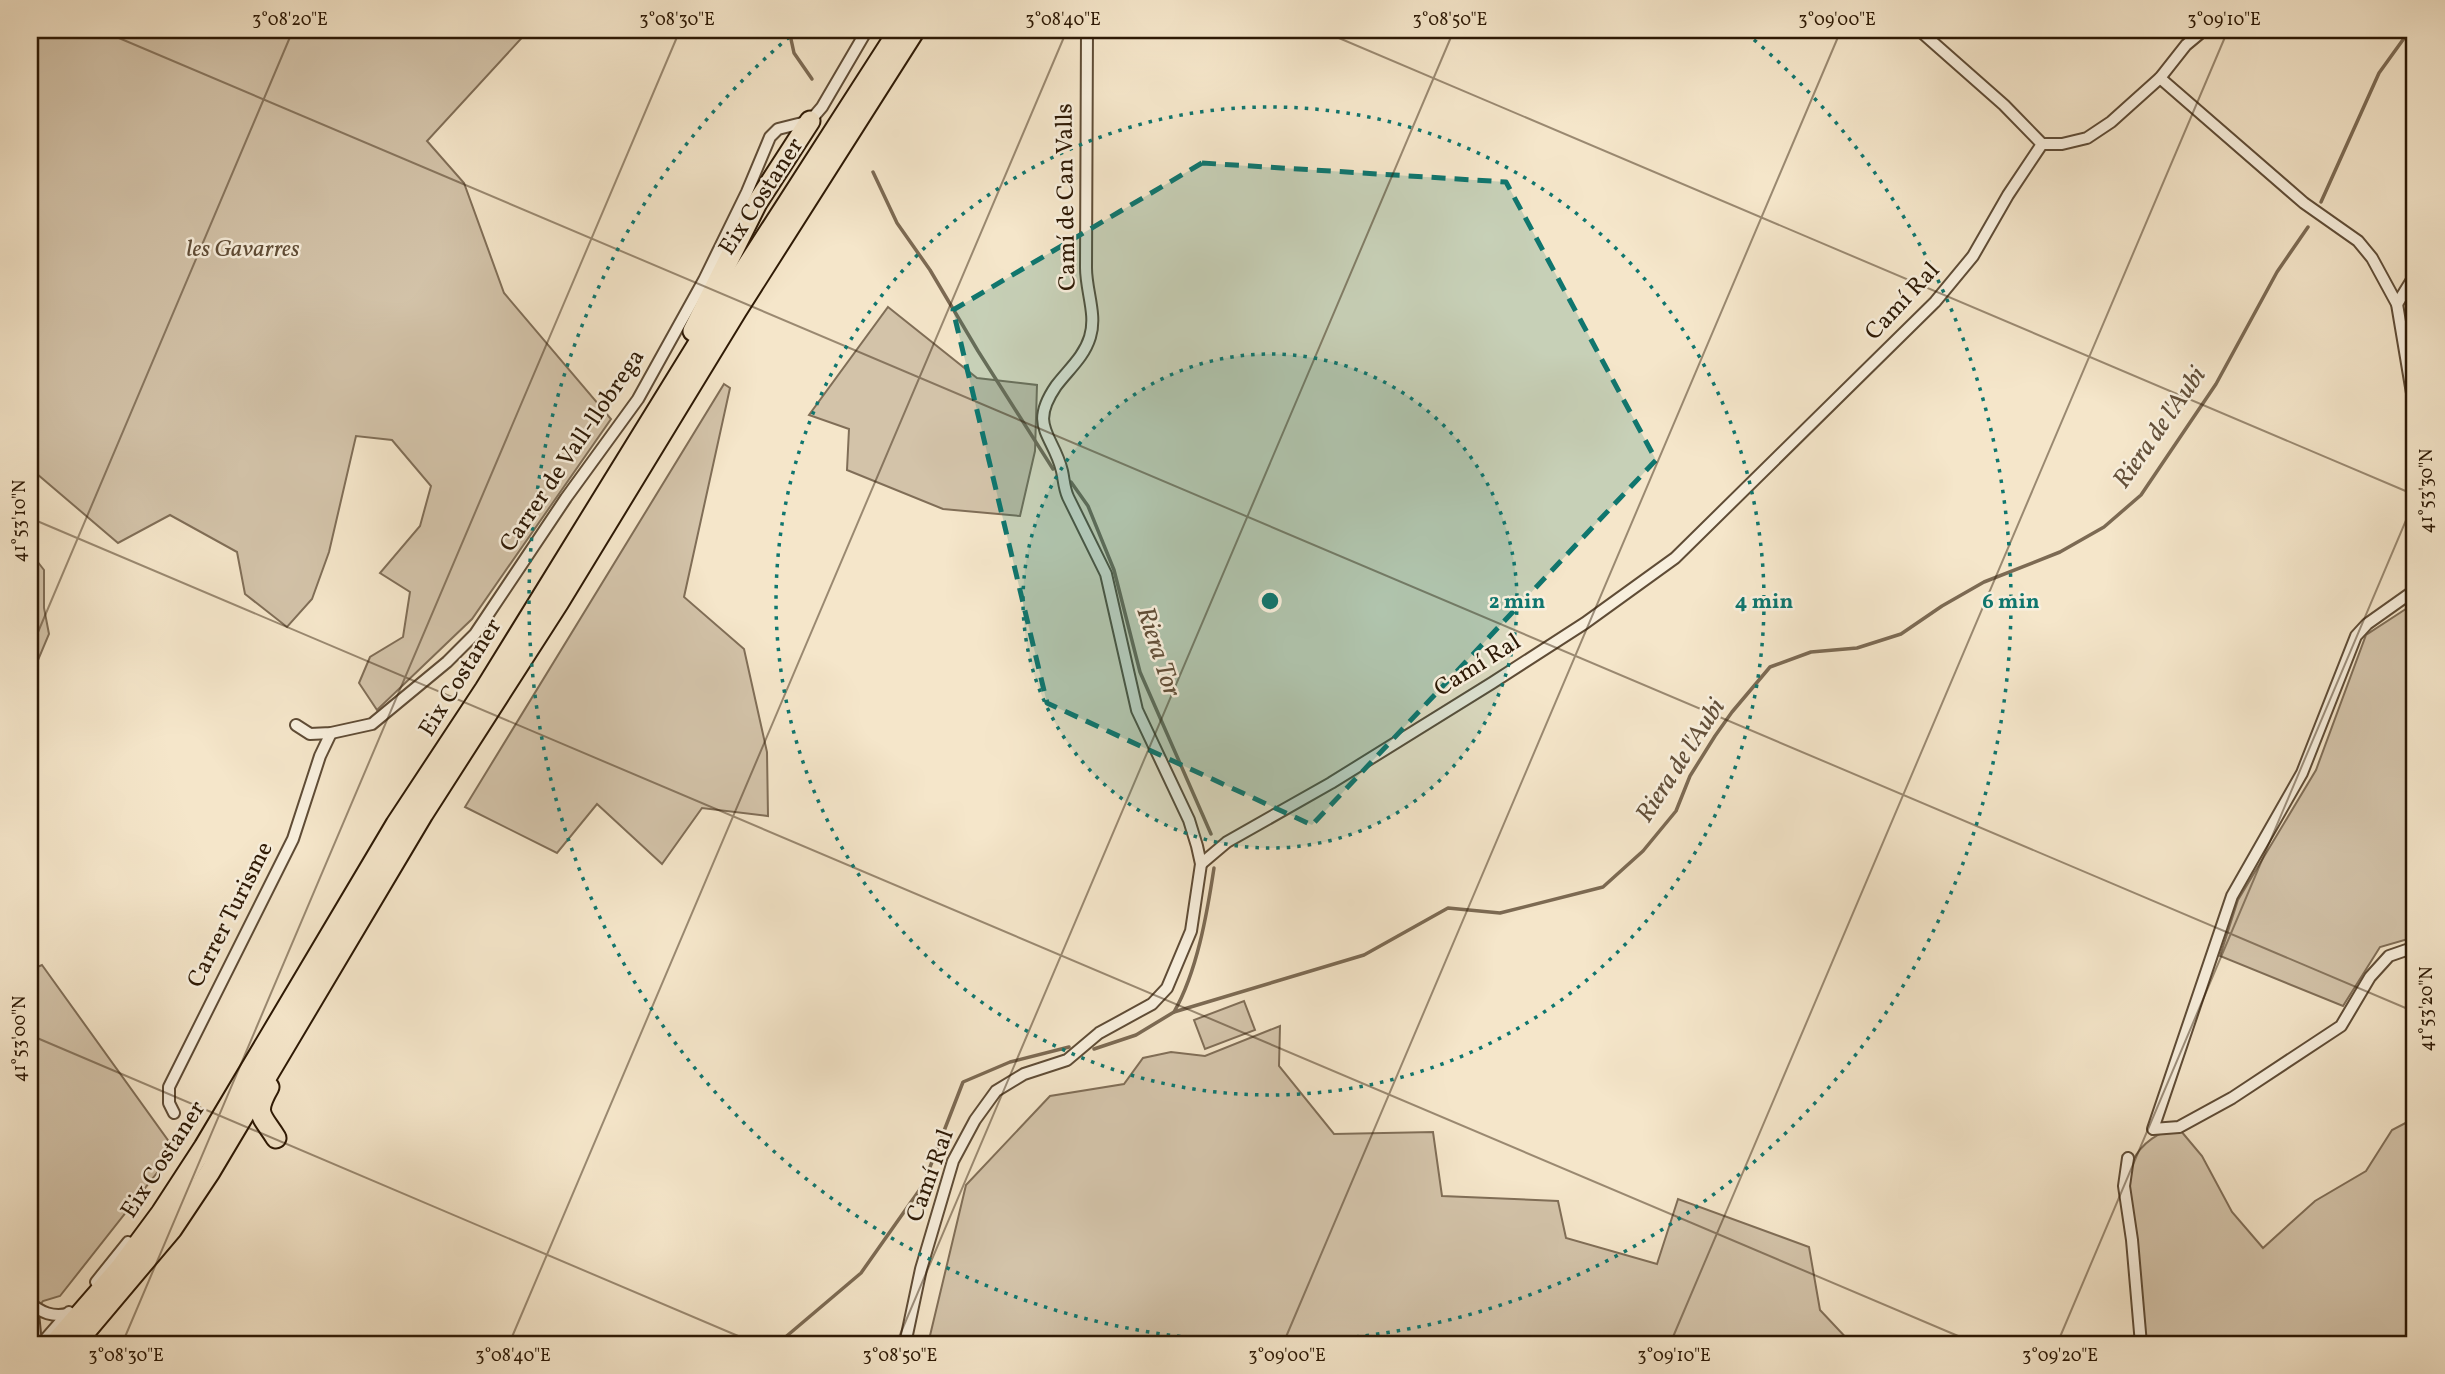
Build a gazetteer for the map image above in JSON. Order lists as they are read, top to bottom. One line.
{"streets":{"highway":["Eix Costaner"],"street":["Camí de Can Valls","Camí Ral","Carrer de Vall-llobrega","Carrer Turisme"]},"crossings":[["Camí de Can Valls","Camí Ral"],["Carrer de Vall-llobrega","Carrer Turisme"]],"water":["Riera de l'Aubi","Riera Tor"],"parks":["les Gavarres"],"coordinates":["3°08'20\"E","3°08'30\"E","3°08'40\"E","3°08'50\"E","3°09'00\"E","3°09'10\"E","41°53'30\"N","41°53'10\"N","41°53'20\"N","41°53'00\"N","3°09'20\"E"],"rings":["2 min","4 min","6 min"]}
